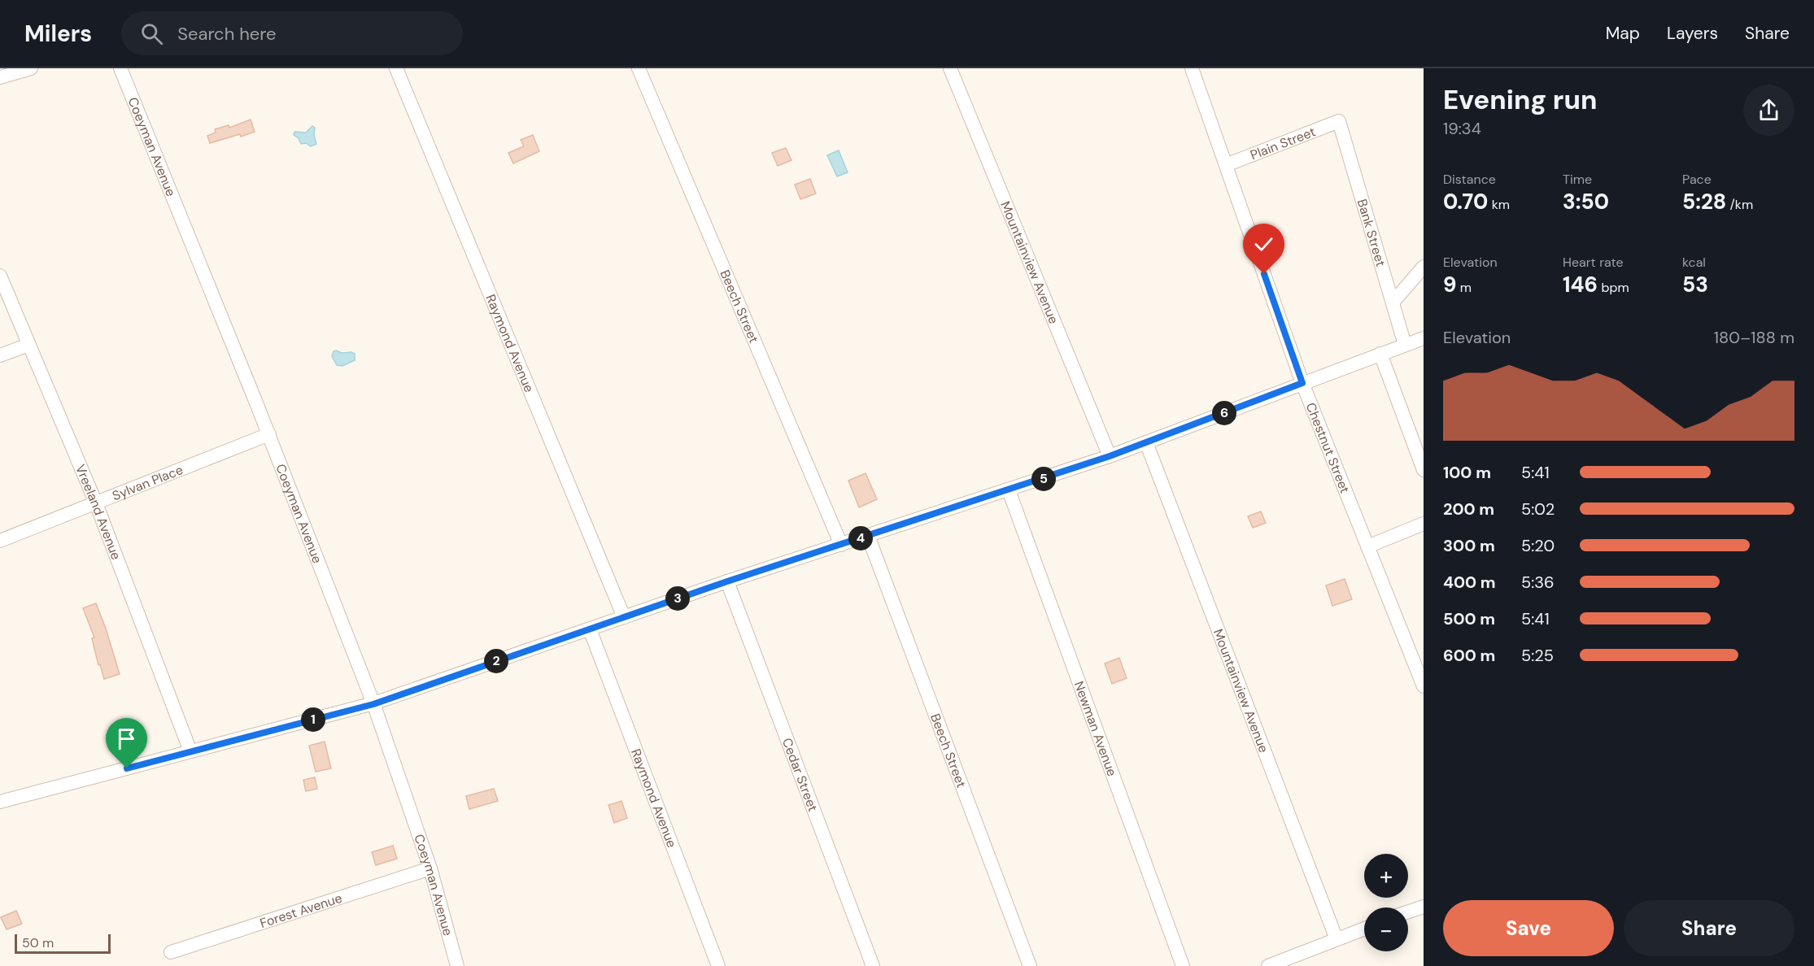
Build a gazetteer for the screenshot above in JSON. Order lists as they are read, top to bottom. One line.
{"streets":{"street":["Plain Street","Coeyman Avenue","Bank Street","Mountainview Avenue","Beech Street","Raymond Avenue","Chestnut Street","Sylvan Place","Vreeland Avenue","Newman Avenue","Cedar Street","Forest Avenue"]},"crossings":[["Plain Street","Bank Street"],["Plain Street","Chestnut Street"],["Coeyman Avenue","Sylvan Place"],["Coeyman Avenue","Forest Avenue"],["Sylvan Place","Vreeland Avenue"]],"scale_bar":"50 m","page":{"header":"Milers","search":"Search here","nav":["Map","Layers","Share"],"heading":["Evening run","19:34"],"stats":[["Distance","0.70 km"],["Time","3:50"],["Pace","5:28 /km"],["Elevation","9 m"],["Heart rate","146 bpm"],["kcal","53"]],"chart":["Elevation","180–188 m"],"pins":["6","5","4","3","2","1"],"list":[{"name":"100 m","note":"5:41"},{"name":"200 m","note":"5:02"},{"name":"300 m","note":"5:20"},{"name":"400 m","note":"5:36"},{"name":"500 m","note":"5:41"},{"name":"600 m","note":"5:25"}],"map_buttons":["+","−"],"buttons":["Save","Share"],"scale":"50 m"}}
